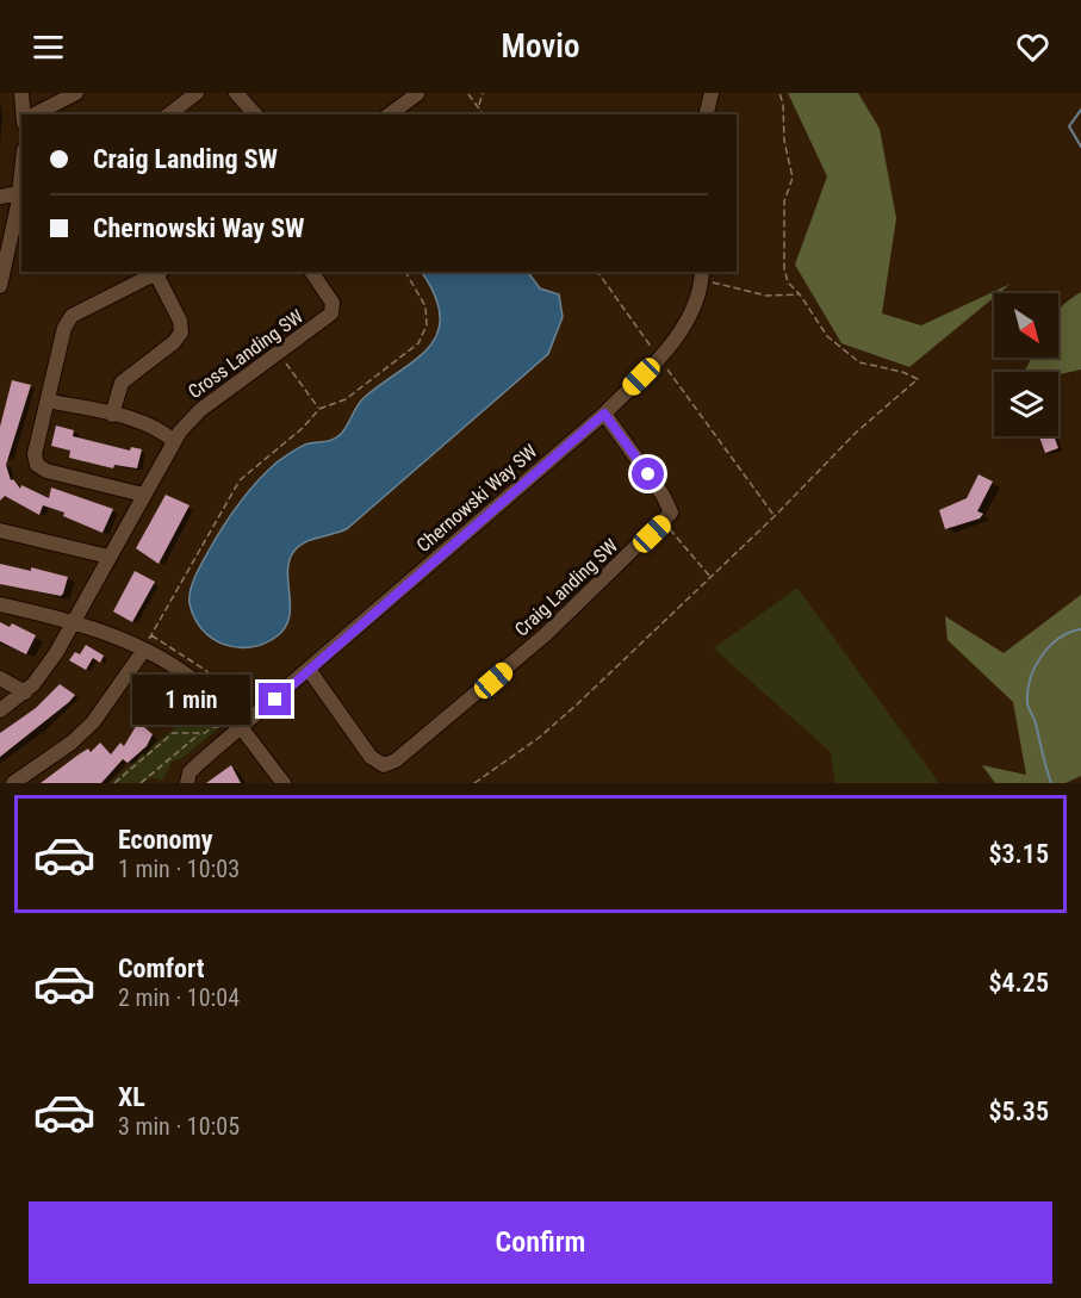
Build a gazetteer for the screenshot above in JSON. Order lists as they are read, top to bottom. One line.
{"streets":{"street":["Cross Landing SW","Chernowski Way SW","Craig Landing SW"]},"crossings":[["Chernowski Way SW","Craig Landing SW"]],"north":"bottom right","page":{"header":"Movio","banner":["Craig Landing SW","Chernowski Way SW"],"bubble":"1 min","list":[{"name":"Economy","note":"1 min · 10:03","value":"$3.15"},{"name":"Comfort","note":"2 min · 10:04","value":"$4.25"},{"name":"XL","note":"3 min · 10:05","value":"$5.35"}],"buttons":"Confirm"}}
